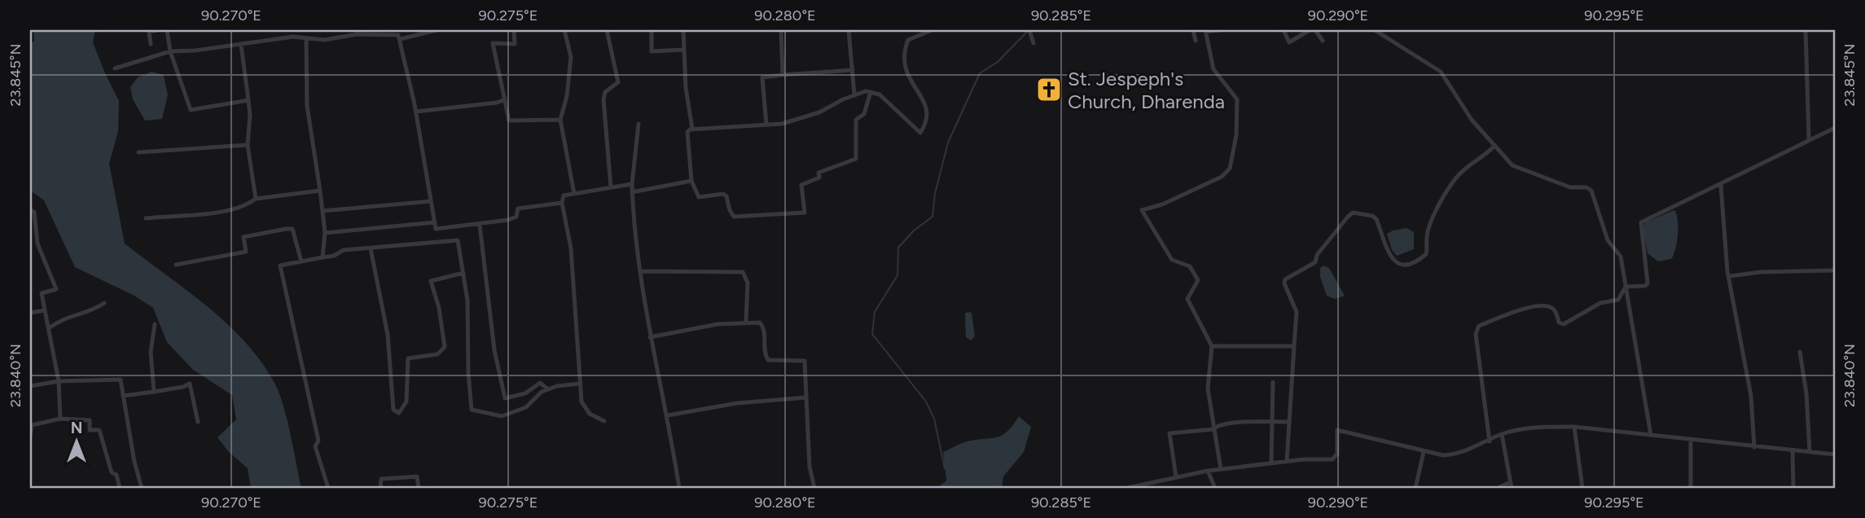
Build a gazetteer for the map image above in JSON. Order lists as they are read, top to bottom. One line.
{"places":{"church":["St. Jespeph's Church, Dharenda"]},"north":"top","coordinates":["90.270°E","90.275°E","90.280°E","90.285°E","90.290°E","90.295°E","23.845°N","23.840°N"]}
